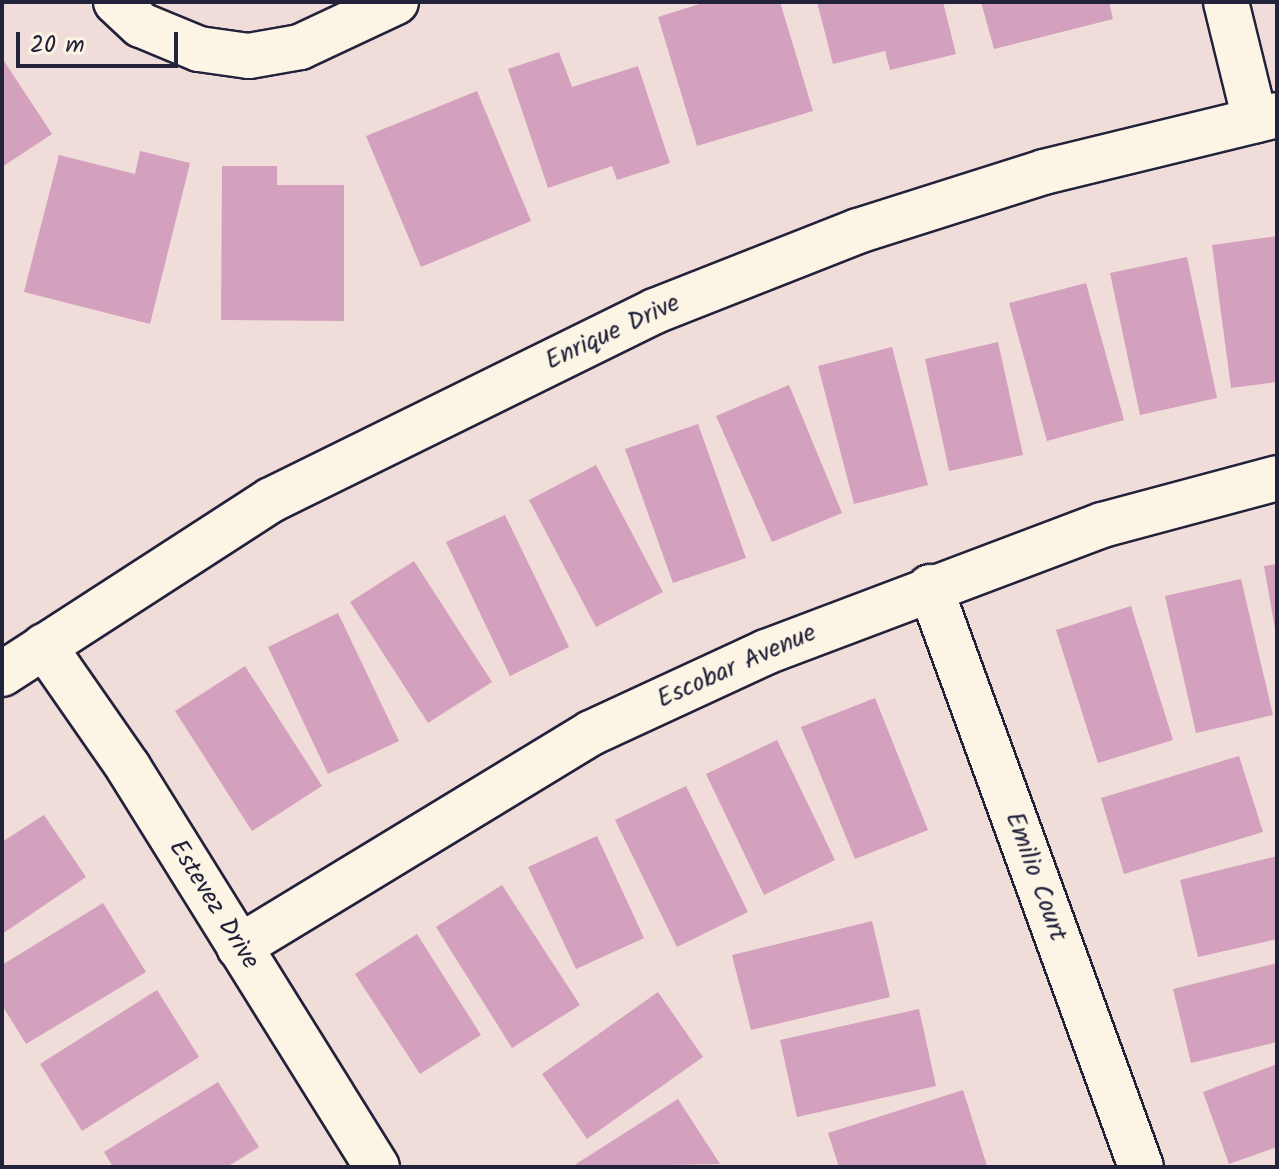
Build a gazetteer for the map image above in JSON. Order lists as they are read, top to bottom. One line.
{"streets":{"street":["Enrique Drive","Escobar Avenue","Emilio Court","Estevez Drive"]},"crossings":[["Enrique Drive","Estevez Drive"],["Escobar Avenue","Emilio Court"],["Escobar Avenue","Estevez Drive"]],"scale_bar":"20 m"}
